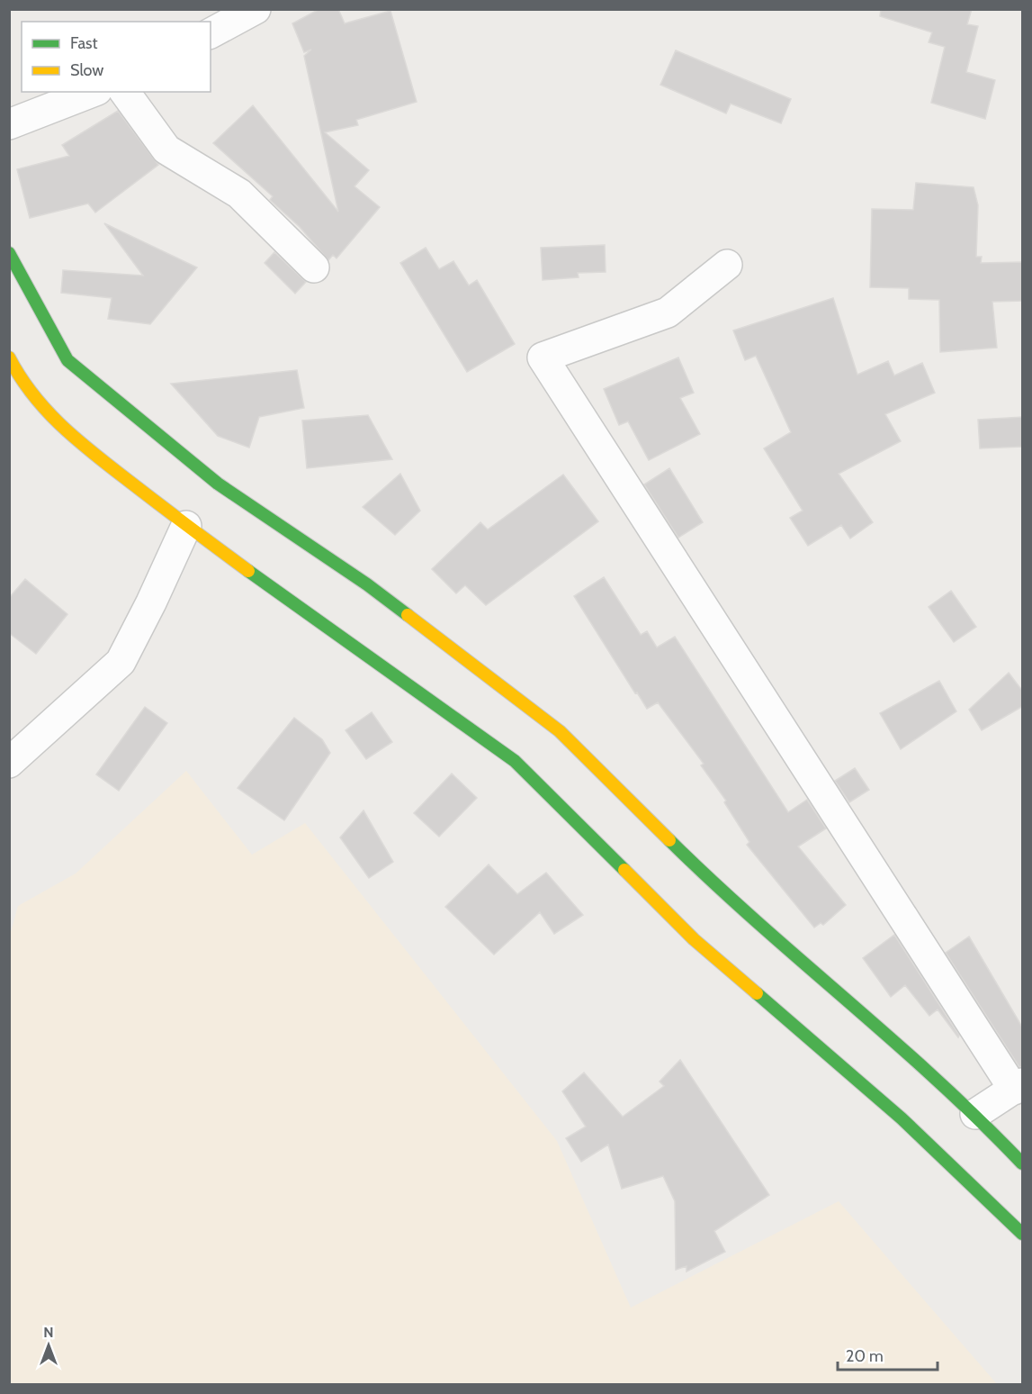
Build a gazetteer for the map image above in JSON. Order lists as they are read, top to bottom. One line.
{"legend":["Fast","Slow"],"scale_bar":"20 m","north":"top"}
